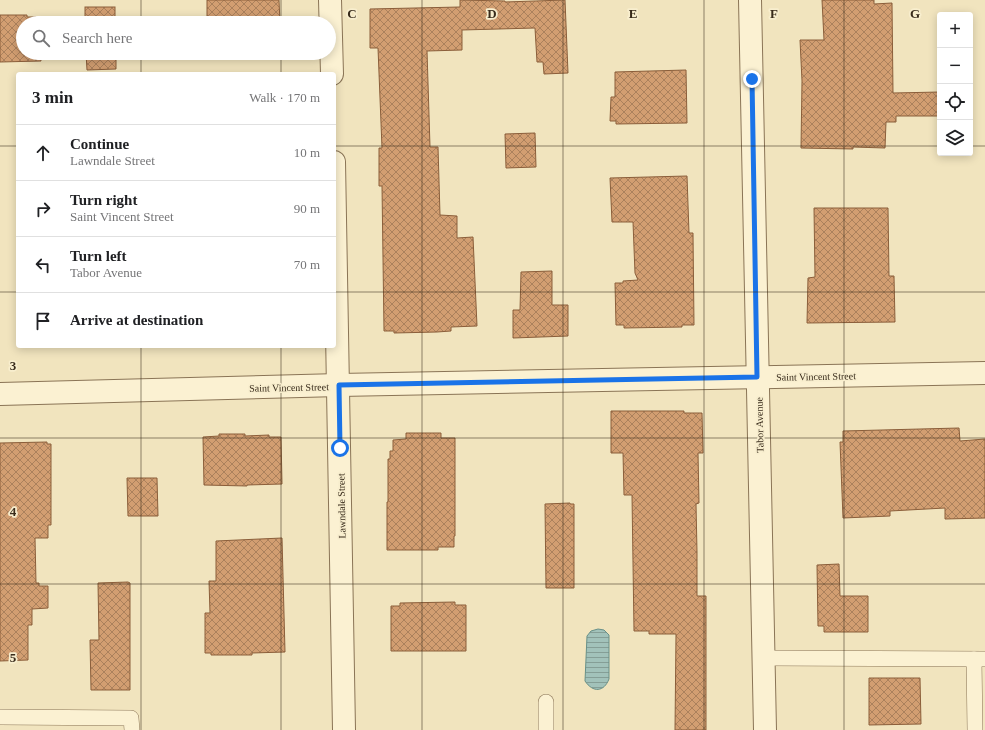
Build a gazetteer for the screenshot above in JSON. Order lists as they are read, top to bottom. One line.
{"streets":{"street":["Saint Vincent Street","Tabor Avenue","Lawndale Street"]},"crossings":[["Saint Vincent Street","Tabor Avenue"],["Saint Vincent Street","Lawndale Street"]],"page":{"map_buttons":["+","−"],"search":"Search here","heading":["3 min","Walk · 170 m"],"list":[["Continue","Lawndale Street","10 m"],["Turn right","Saint Vincent Street","90 m"],["Turn left","Tabor Avenue","70 m"],"Arrive at destination"]},"grid":{"columns":["C","D","E","F","G"],"rows":["3","4","5"]}}
